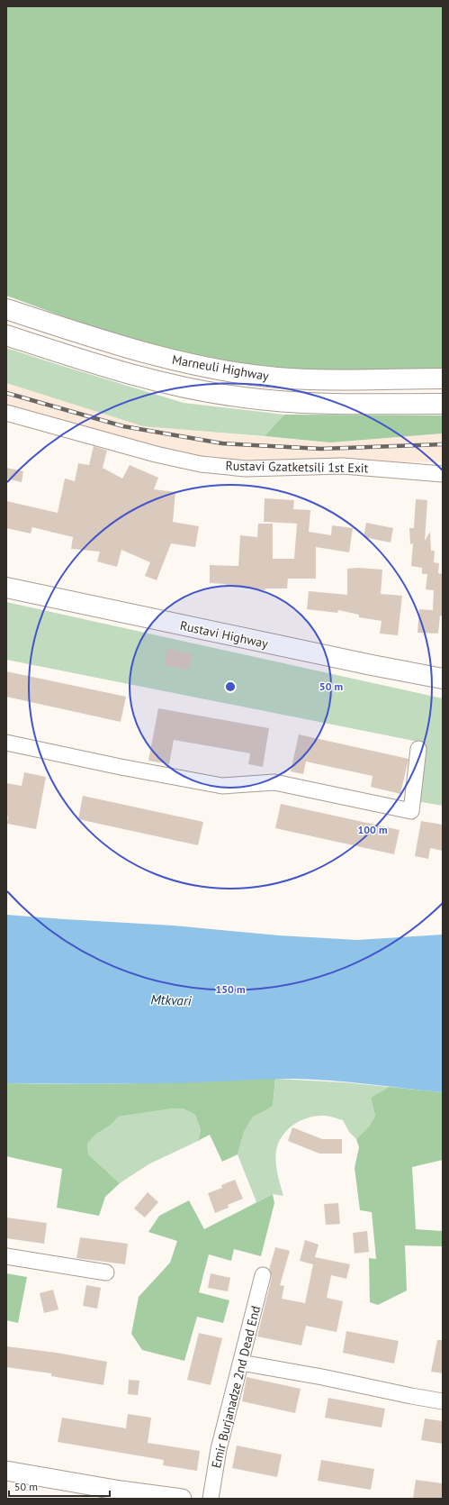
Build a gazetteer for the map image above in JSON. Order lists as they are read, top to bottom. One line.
{"streets":{"highway":["Marneuli Highway","Rustavi Highway"],"street":["Rustavi Gzatketsili 1st Exit","Emir Burjanadze 2nd Dead End"]},"water":["Mtkvari"],"scale_bar":"50 m","rings":["50 m","100 m","150 m"]}
